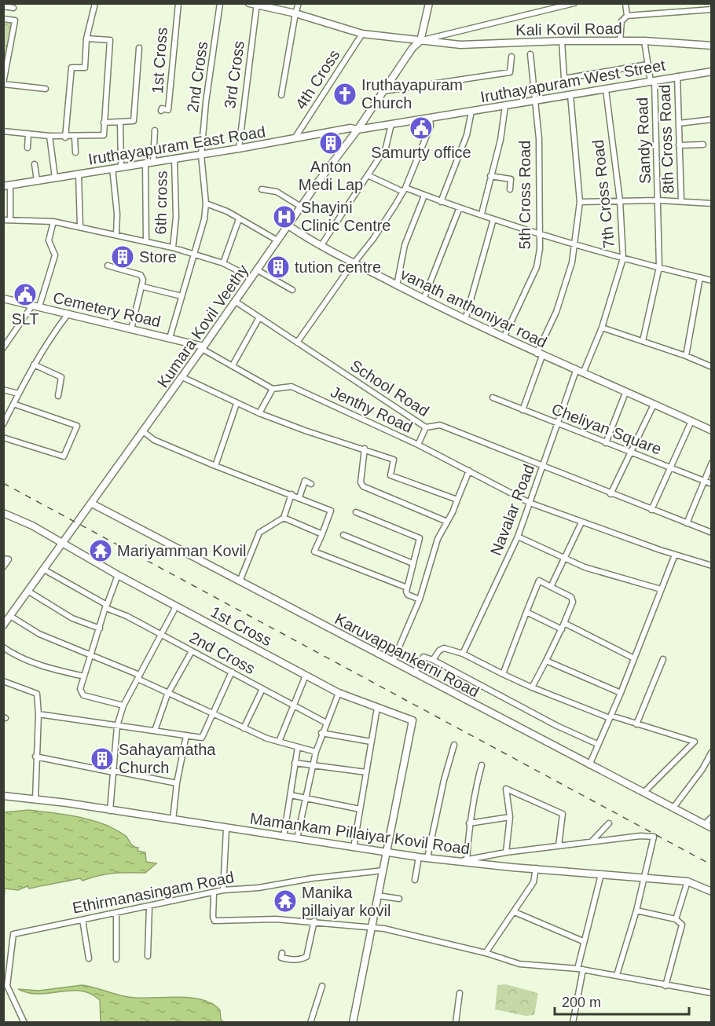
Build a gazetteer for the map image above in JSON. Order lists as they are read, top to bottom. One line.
{"streets":{"main road":["Kali Kovil Road","1st Cross","Iruthayapuram West Street","Iruthayapuram East Road","vanath anthoniyar road","Cemetery Road","Kumara Kovil Veethy","Karuvappankerni Road","Mamankam Pillaiyar Kovil Road"],"street":["3rd Cross","2nd Cross","4th Cross","8th Cross Road","Sandy Road","7th Cross Road","5th Cross Road","6th cross","School Road","Jenthy Road","Cheliyan Square","Navalar Road","Ethirmanasingam Road"]},"crossings":[["Kali Kovil Road","3rd Cross"],["Kali Kovil Road","4th Cross"],["Kali Kovil Road","Sandy Road"],["Kali Kovil Road","Kumara Kovil Veethy"],["1st Cross","Kumara Kovil Veethy"],["1st Cross","Mamankam Pillaiyar Kovil Road"],["3rd Cross","Iruthayapuram East Road"],["2nd Cross","Iruthayapuram East Road"],["2nd Cross","Kumara Kovil Veethy"],["4th Cross","Iruthayapuram East Road"],["Iruthayapuram West Street","8th Cross Road"],["Iruthayapuram West Street","Sandy Road"],["Iruthayapuram West Street","Iruthayapuram East Road"],["Iruthayapuram West Street","7th Cross Road"],["Iruthayapuram West Street","5th Cross Road"],["Iruthayapuram West Street","Kumara Kovil Veethy"],["Iruthayapuram East Road","6th cross"],["Iruthayapuram East Road","Kumara Kovil Veethy"],["7th Cross Road","vanath anthoniyar road"],["5th Cross Road","vanath anthoniyar road"],["vanath anthoniyar road","Kumara Kovil Veethy"],["vanath anthoniyar road","Navalar Road"],["Cemetery Road","Kumara Kovil Veethy"],["Kumara Kovil Veethy","School Road"],["Kumara Kovil Veethy","Karuvappankerni Road"],["School Road","Navalar Road"],["Jenthy Road","Navalar Road"],["Cheliyan Square","Navalar Road"]],"places":{"church":["Iruthayapuram Church"],"public building":["Samurty office","SLT"],"building":["Anton Medi Lap","Store","tution centre","Sahayamatha Church"],"hospital":["Shayini Clinic Centre"],"temple":["Mariyamman Kovil","Manika pillaiyar kovil"]},"scale_bar":"200 m"}
